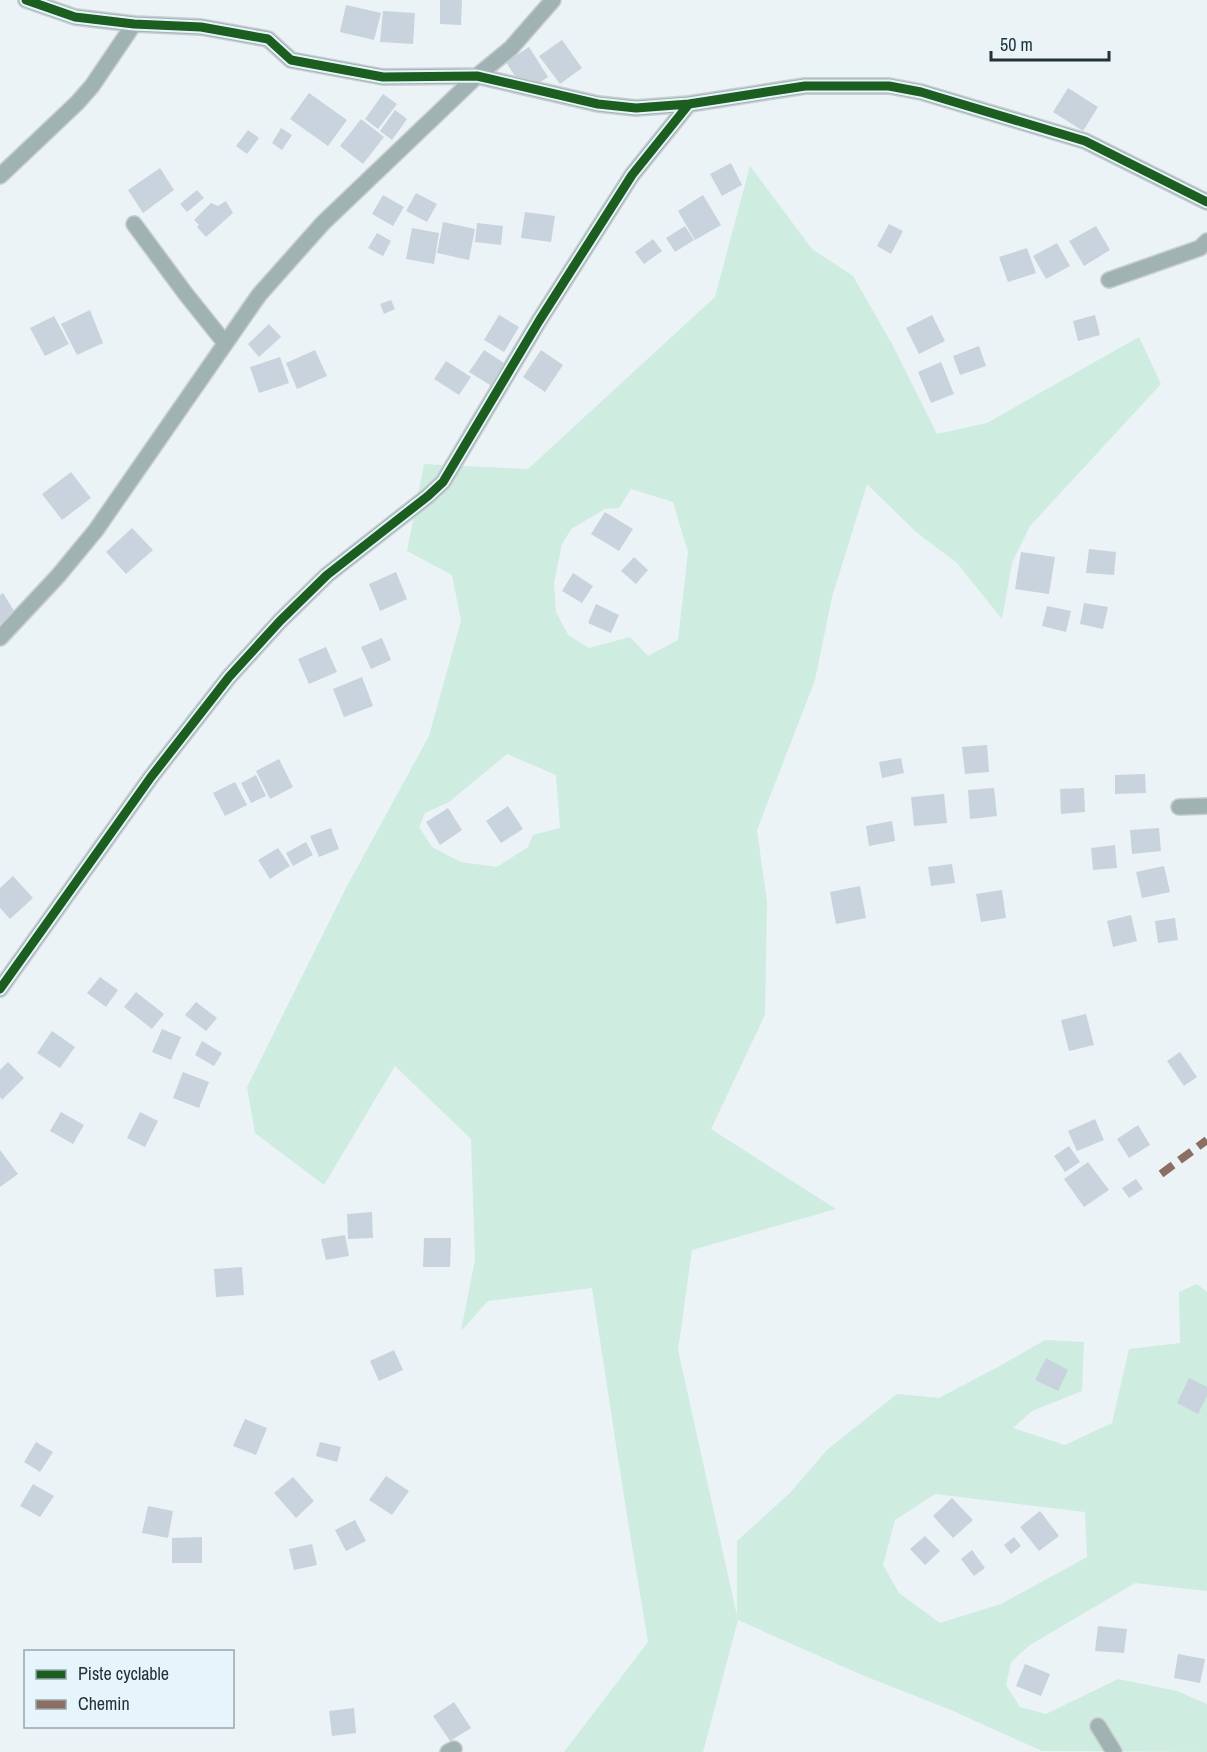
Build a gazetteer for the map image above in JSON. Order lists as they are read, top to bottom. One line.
{"legend":["Piste cyclable","Chemin"],"scale_bar":"50 m"}
